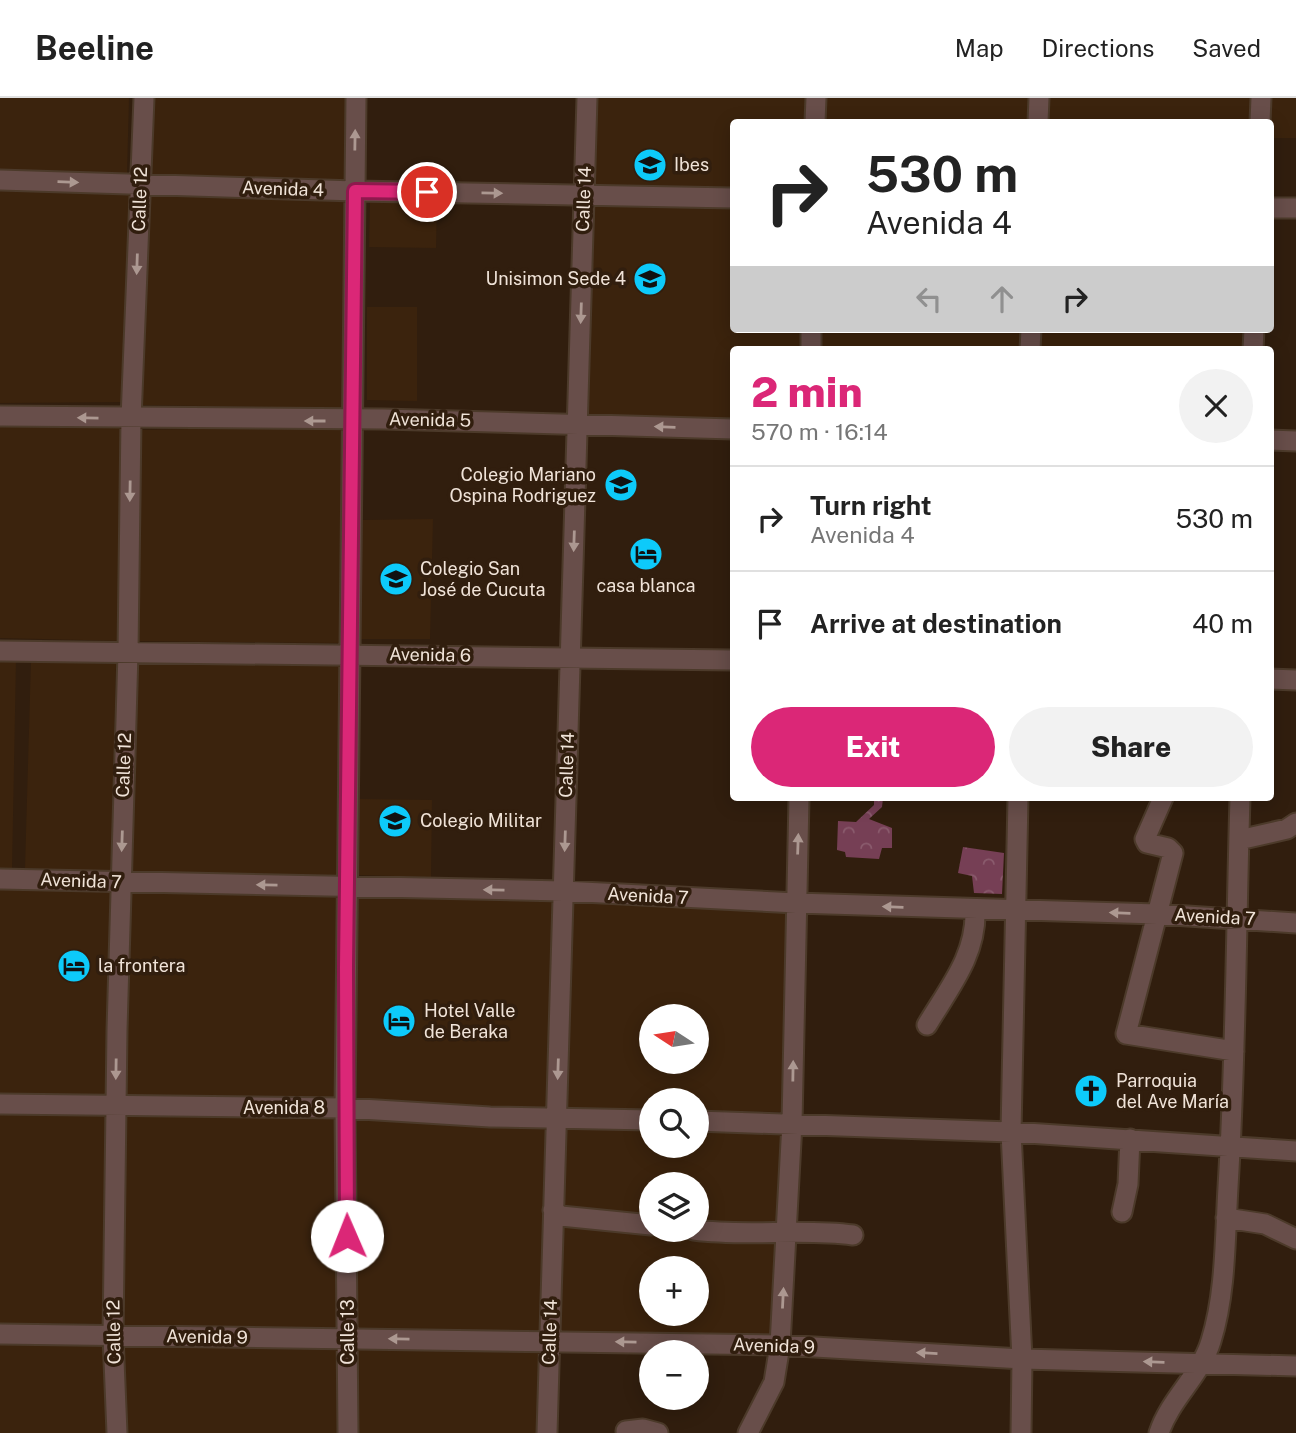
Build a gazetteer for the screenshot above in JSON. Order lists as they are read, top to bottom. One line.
{"streets":{"street":["Avenida 4","Calle 12","Calle 14","Avenida 5","Avenida 6","Avenida 7","Avenida 8","Calle 13","Avenida 9"]},"crossings":[["Avenida 4","Calle 12"],["Avenida 4","Calle 14"],["Avenida 4","Calle 13"],["Calle 12","Avenida 5"],["Calle 12","Avenida 6"],["Calle 12","Avenida 7"],["Calle 12","Avenida 8"],["Calle 12","Avenida 9"],["Calle 14","Avenida 5"],["Calle 14","Avenida 6"],["Calle 14","Avenida 7"],["Calle 14","Avenida 8"],["Calle 14","Avenida 9"],["Avenida 5","Calle 13"],["Avenida 6","Calle 13"],["Avenida 7","Calle 13"],["Avenida 8","Calle 13"],["Calle 13","Avenida 9"]],"one_way":["Avenida 4","Calle 12","Calle 14","Avenida 5","Avenida 7"],"places":{"school or university":["Ibes","Unisimon Sede 4","Colegio Mariano Ospina Rodriguez","Colegio San José de Cucuta","Colegio Militar"],"hotel":["casa blanca","la frontera","Hotel Valle de Beraka"],"church":["Parroquia del Ave María"]},"north":"left","page":{"header":"Beeline","nav":["Map","Directions","Saved"],"turn":["530 m","Avenida 4"],"heading":["2 min","570 m · 16:14"],"list":[{"name":"Turn right","note":"Avenida 4","value":"530 m"},{"name":"Arrive at destination","value":"40 m"}],"buttons":["Exit","Share"],"map_buttons":["+","−"]}}
